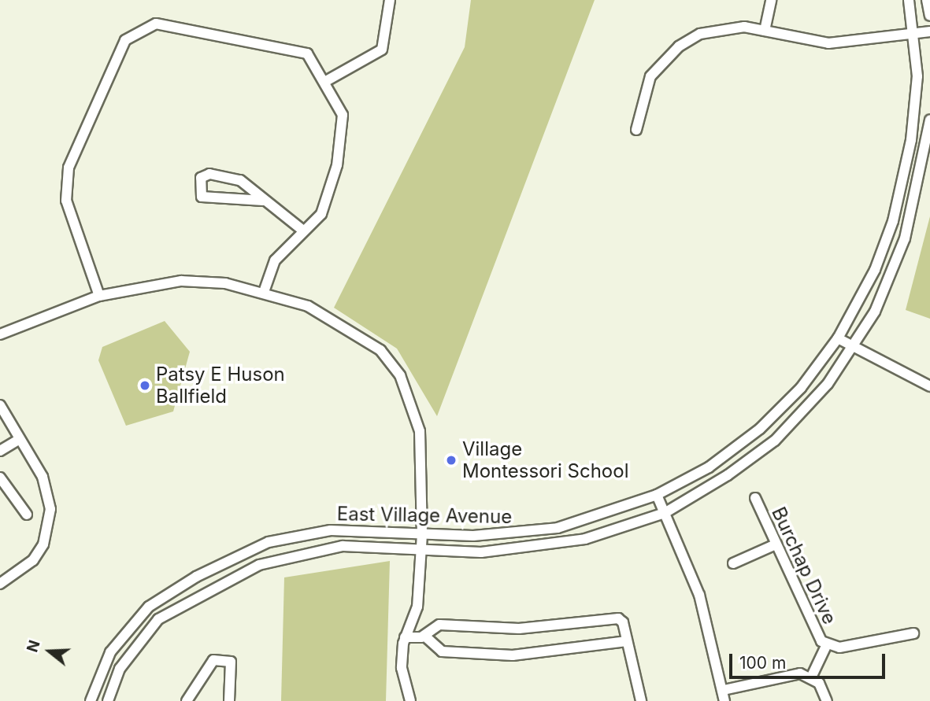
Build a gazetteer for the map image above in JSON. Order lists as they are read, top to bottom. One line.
{"streets":{"street":["East Village Avenue","Burchap Drive"]},"places":["Patsy E Huson Ballfield","Village Montessori School"],"scale_bar":"100 m","north":"left"}
